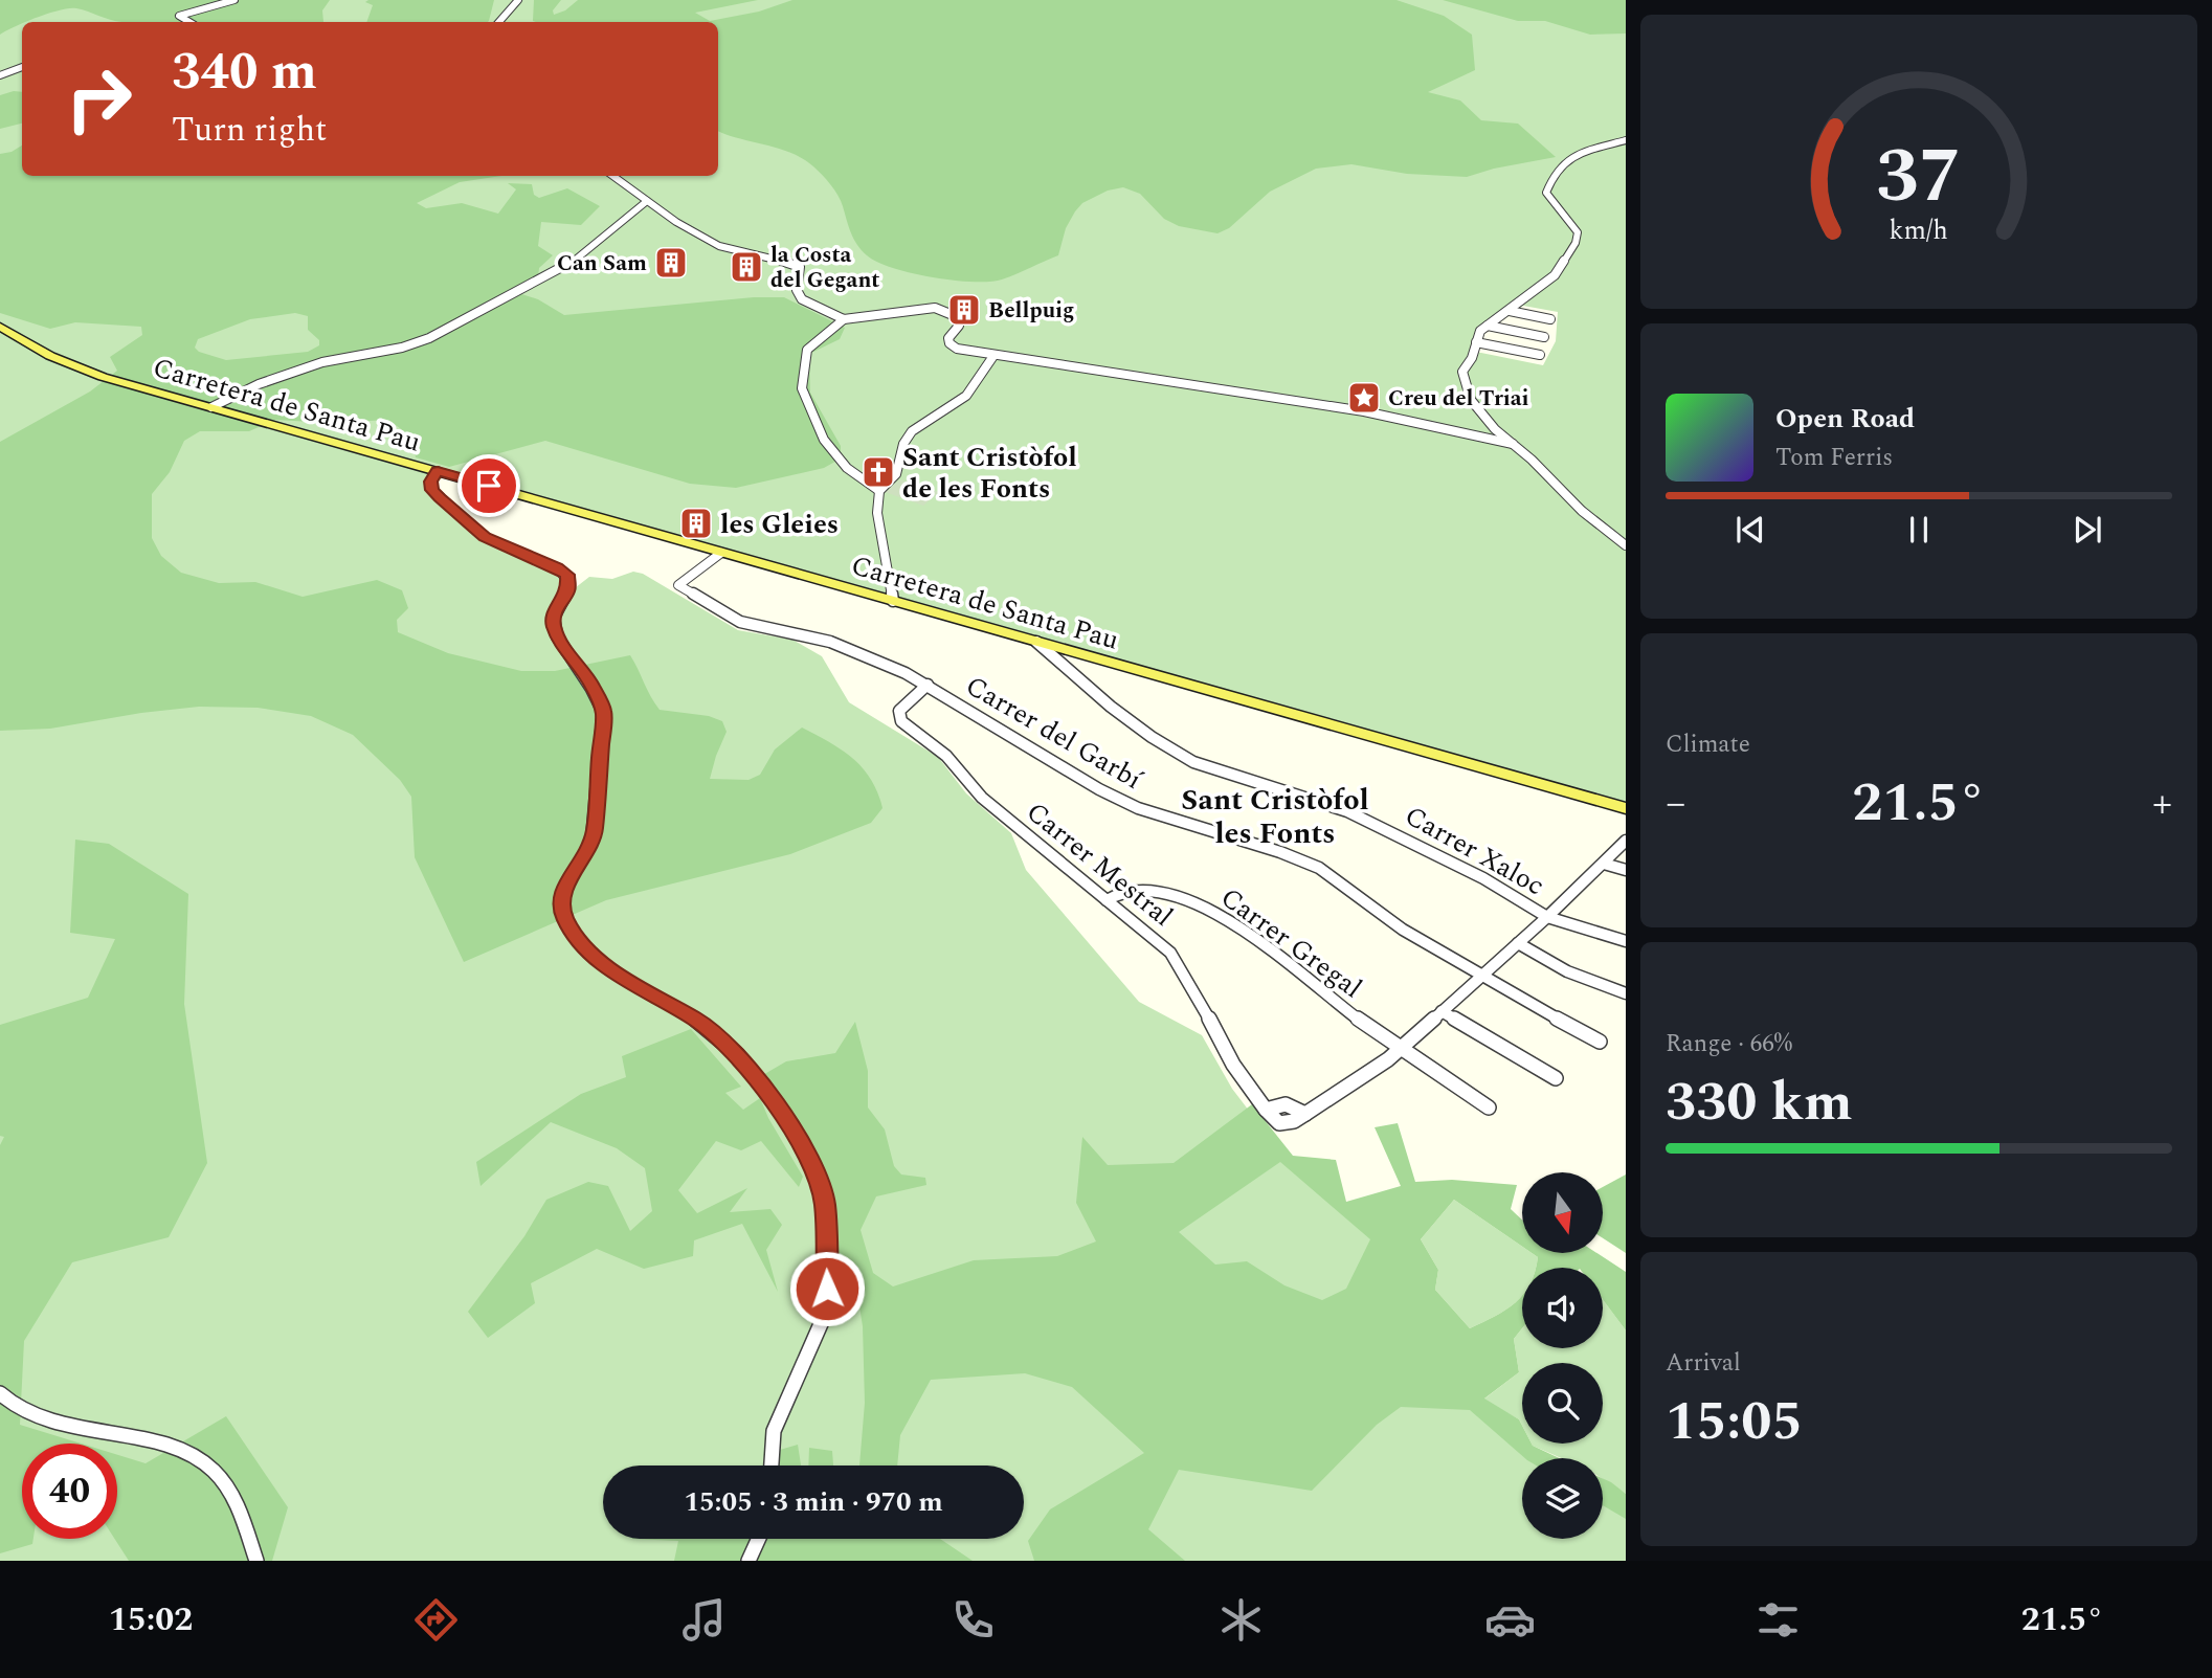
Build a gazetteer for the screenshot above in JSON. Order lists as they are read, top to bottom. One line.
{"streets":{"main road":["Carretera de Santa Pau"],"street":["Carrer del Garbí","Carrer Xaloc","Carrer Mestral","Carrer Gregal"]},"crossings":[["Carretera de Santa Pau","Carrer del Garbí"],["Carretera de Santa Pau","Carrer Xaloc"],["Carrer del Garbí","Carrer Mestral"],["Carrer Mestral","Carrer Gregal"]],"districts":["Sant Cristòfol les Fonts"],"places":{"building":["Can Sam","la Costa del Gegant","Bellpuig","les Gleies"],"place":["Creu del Triai"],"church":["Sant Cristòfol de les Fonts"]},"north":"bottom","page":{"turn":["340 m","Turn right"],"song":["Open Road","Tom Ferris"],"tile":["Climate",["Range · 66%","330 km"],["Arrival","15:05"]],"heat":["−","21.5°","+"],"limit":"40","trip":"15:05 · 3 min · 970 m","tabs":["15:02","21.5°"],"gauge":["37","km/h"]}}
